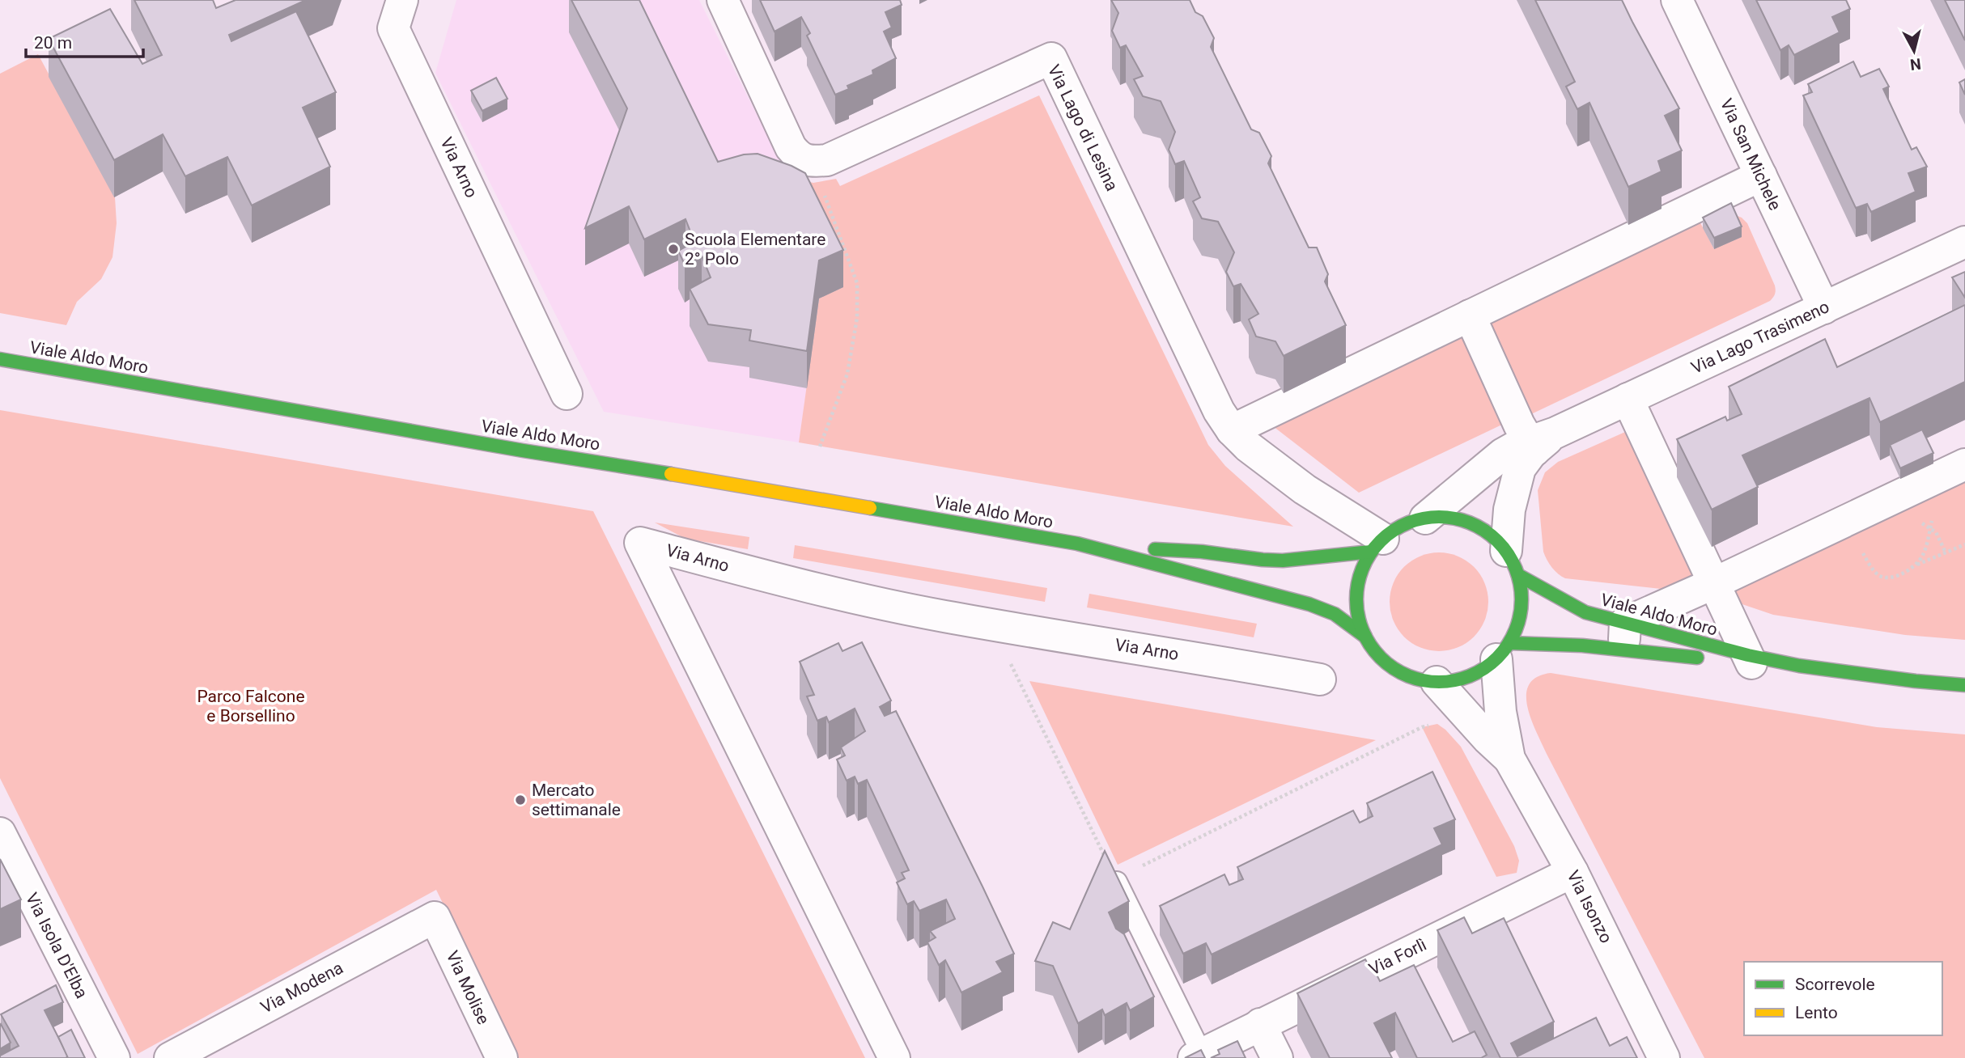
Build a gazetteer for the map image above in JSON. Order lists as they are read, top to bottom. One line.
{"streets":{"main road":["Viale Aldo Moro"],"street":["Via Lago di Lesina","Via San Michele","Via Arno","Via Lago Trasimeno","Via Isonzo","Via Isola D'Elba","Via Forlì","Via Modena","Via Molise"]},"crossings":[["Via Lago di Lesina","Via Lago Trasimeno"],["Via Lago di Lesina","Viale Aldo Moro"],["Via San Michele","Via Lago Trasimeno"],["Via Lago Trasimeno","Viale Aldo Moro"],["Via Isonzo","Via Forlì"],["Via Modena","Via Molise"]],"parks":["Parco Falcone e Borsellino"],"places":["Scuola Elementare 2° Polo","Mercato settimanale"],"legend":["Scorrevole","Lento"],"scale_bar":"20 m","north":"bottom"}
